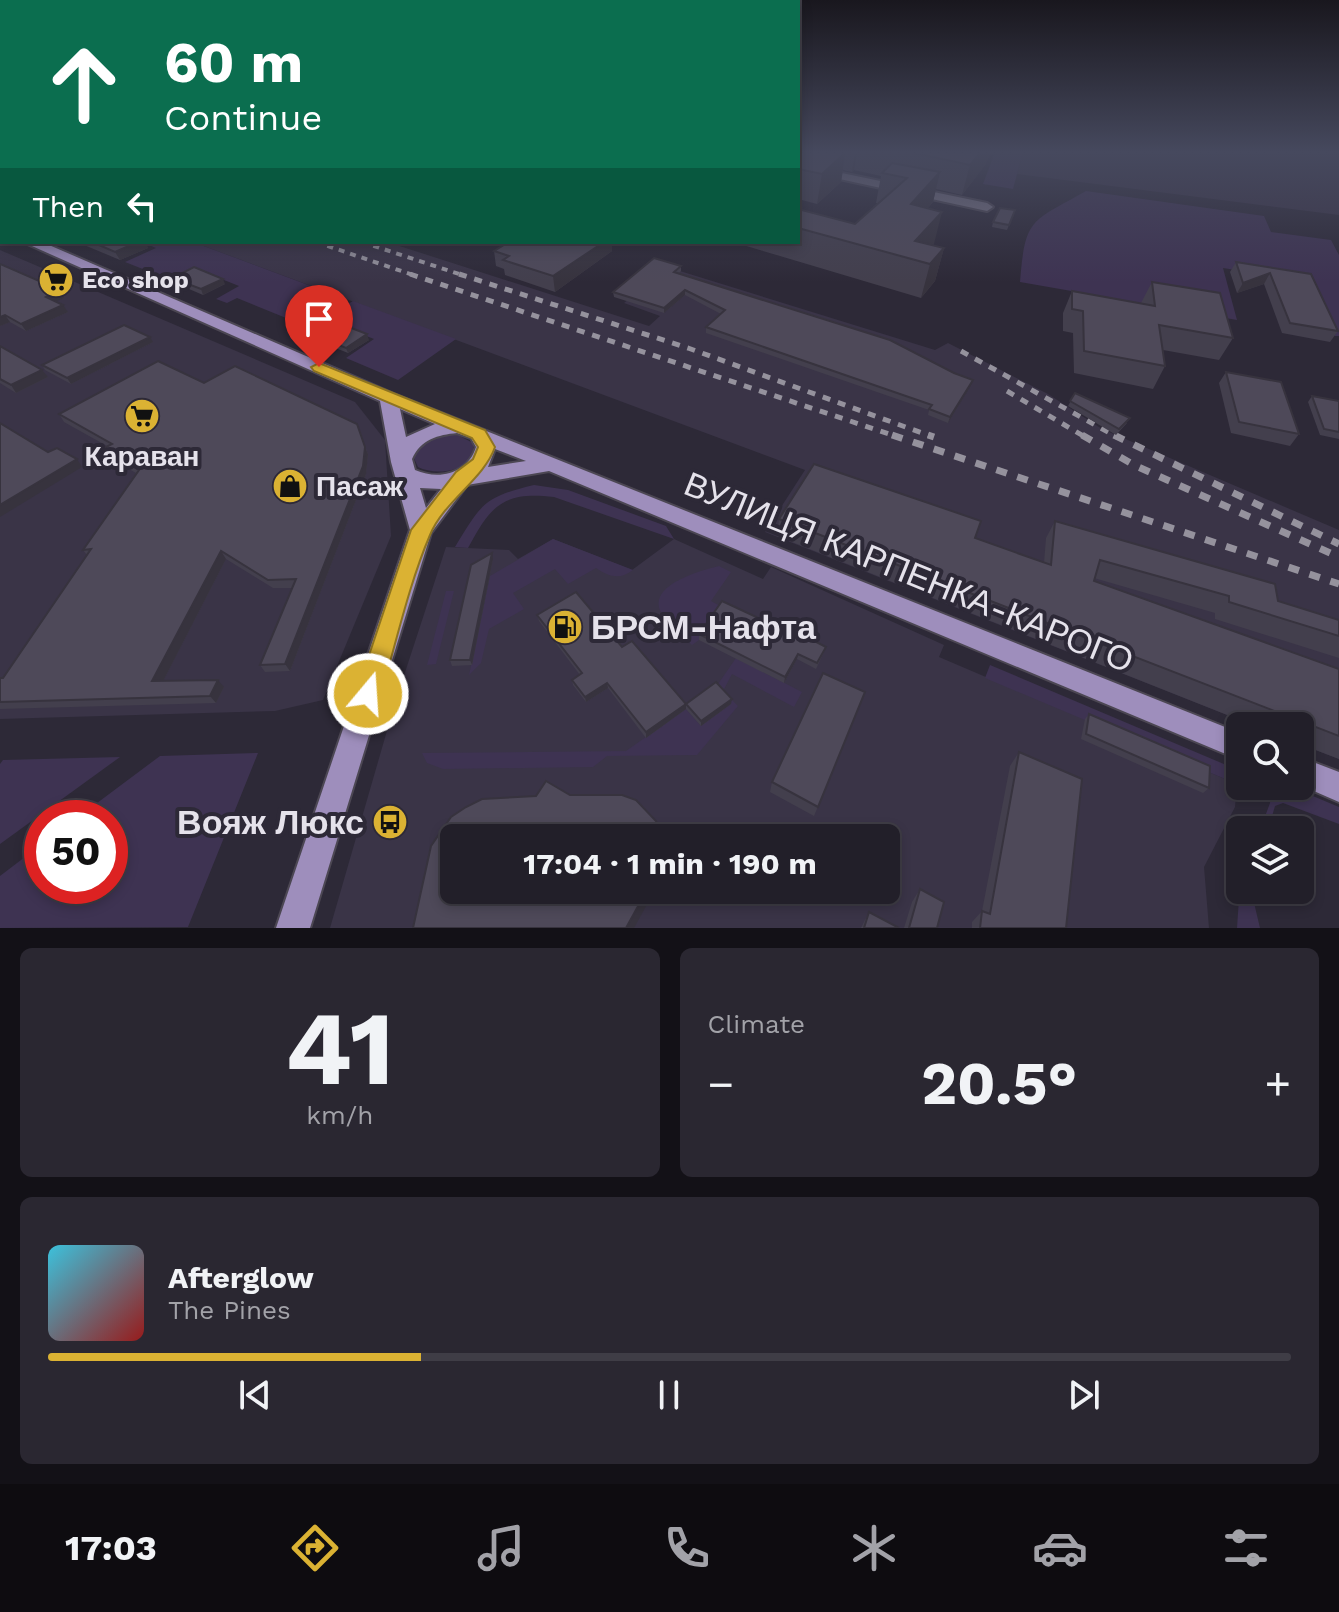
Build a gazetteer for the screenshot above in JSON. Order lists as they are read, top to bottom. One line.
{"streets":{"main road":["ВУЛИЦЯ КАРПЕНКА-КАРОГО"]},"places":{"supermarket":["Eco shop","Караван"],"shop":["Пасаж"],"fuel station":["БРСМ-Нафта"],"bus stop":["Вояж Люкс"]},"page":{"turn":["60 m","Continue"],"then":"Then","limit":"50","trip":"17:04 · 1 min · 190 m","tile":[["41","km/h"],"Climate"],"heat":["−","20.5°","+"],"song":["Afterglow","The Pines"],"tabs":"17:03"}}
